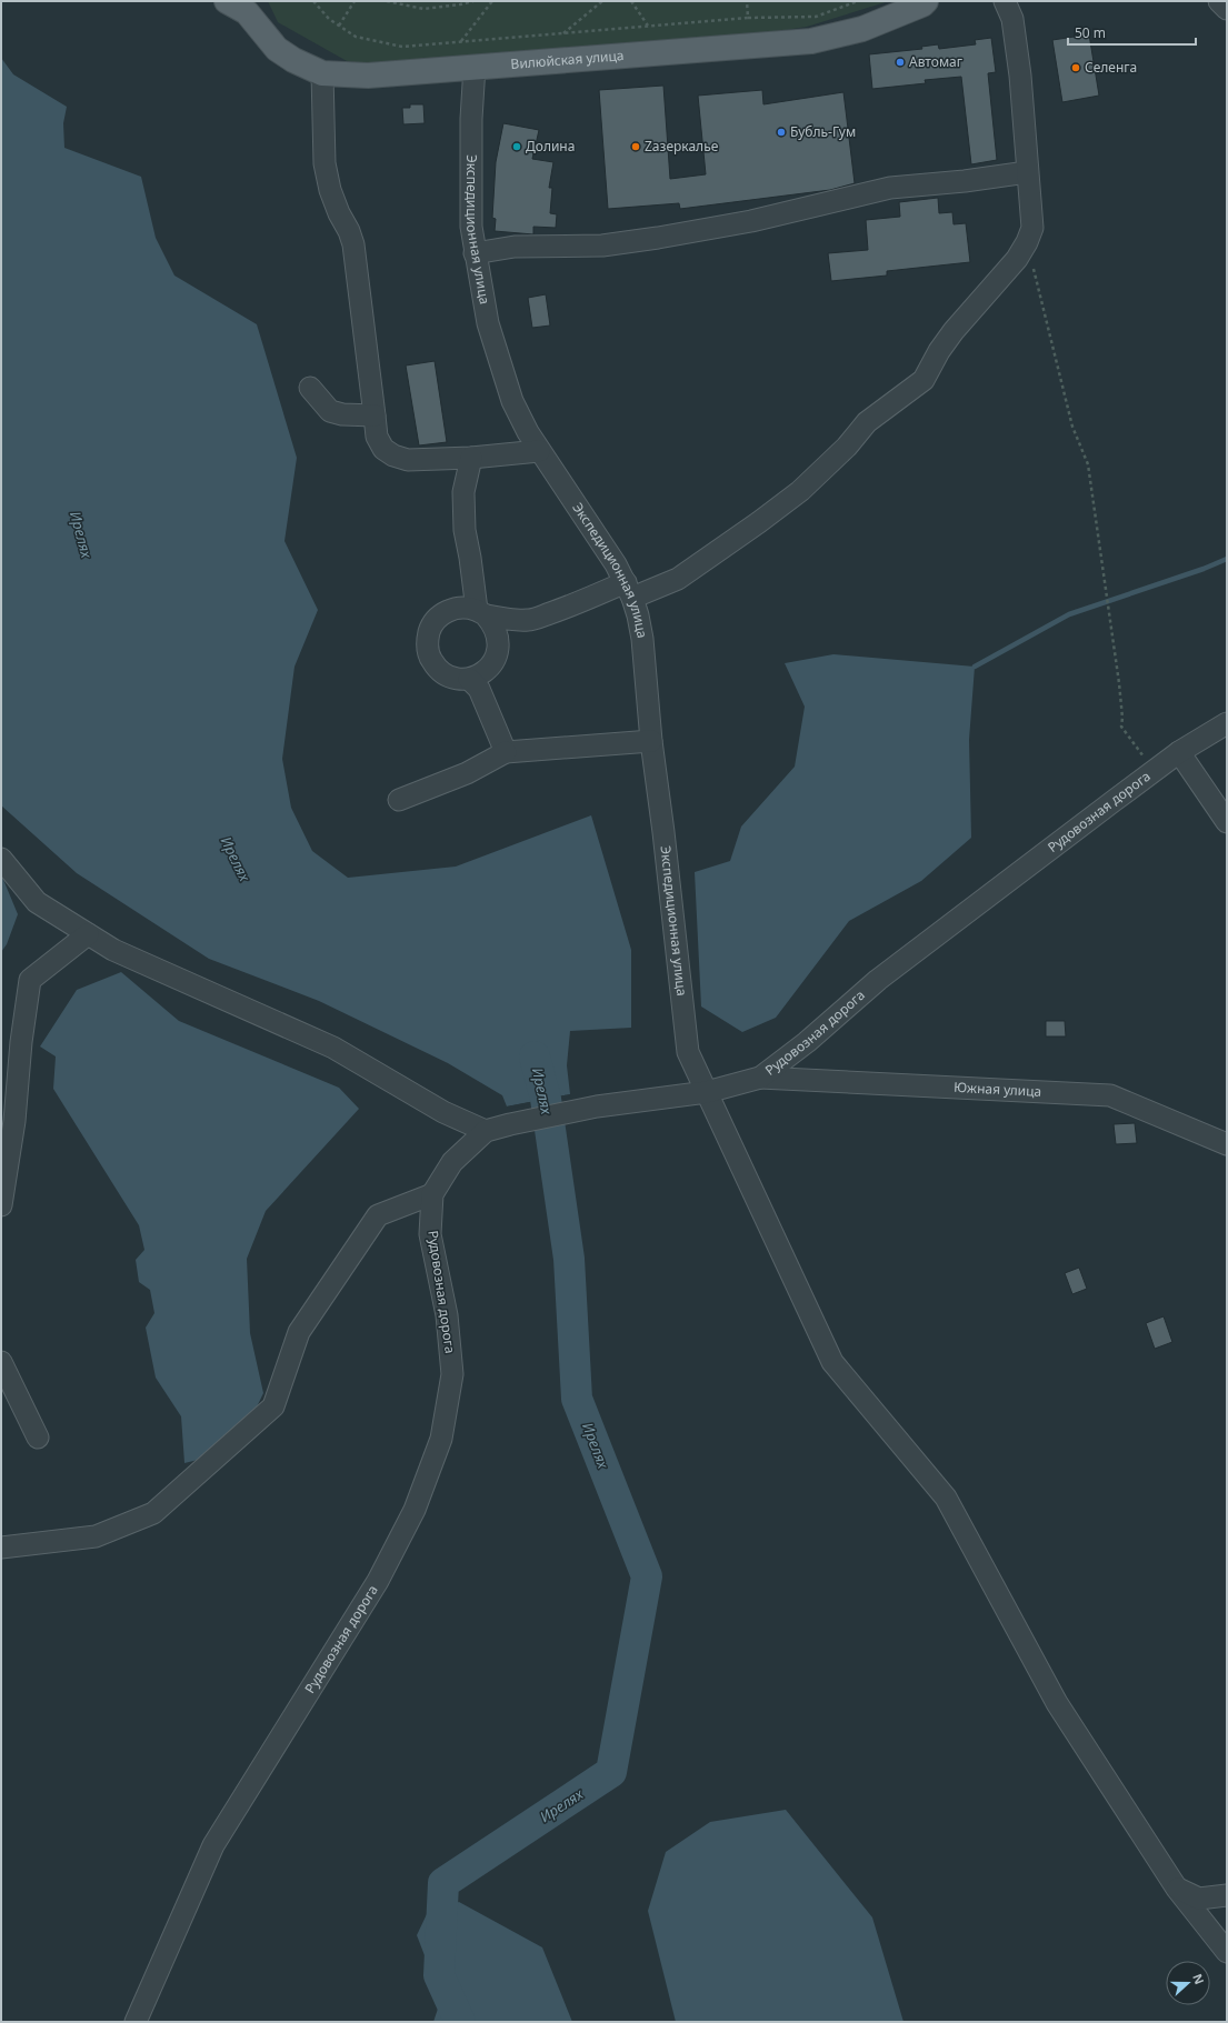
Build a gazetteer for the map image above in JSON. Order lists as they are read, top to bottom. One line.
{"streets":{"main road":["Вилюйская улица"],"street":["Экспедиционная улица","Рудовозная дорога","Южная улица"]},"crossings":[["Вилюйская улица","Экспедиционная улица"],["Экспедиционная улица","Рудовозная дорога"],["Рудовозная дорога","Южная улица"]],"water":["Ирелях"],"places":["Автомаг","Селенга","Бубль-Гум","Долина","Zазеркалье"],"scale_bar":"50 m","north":"right"}
